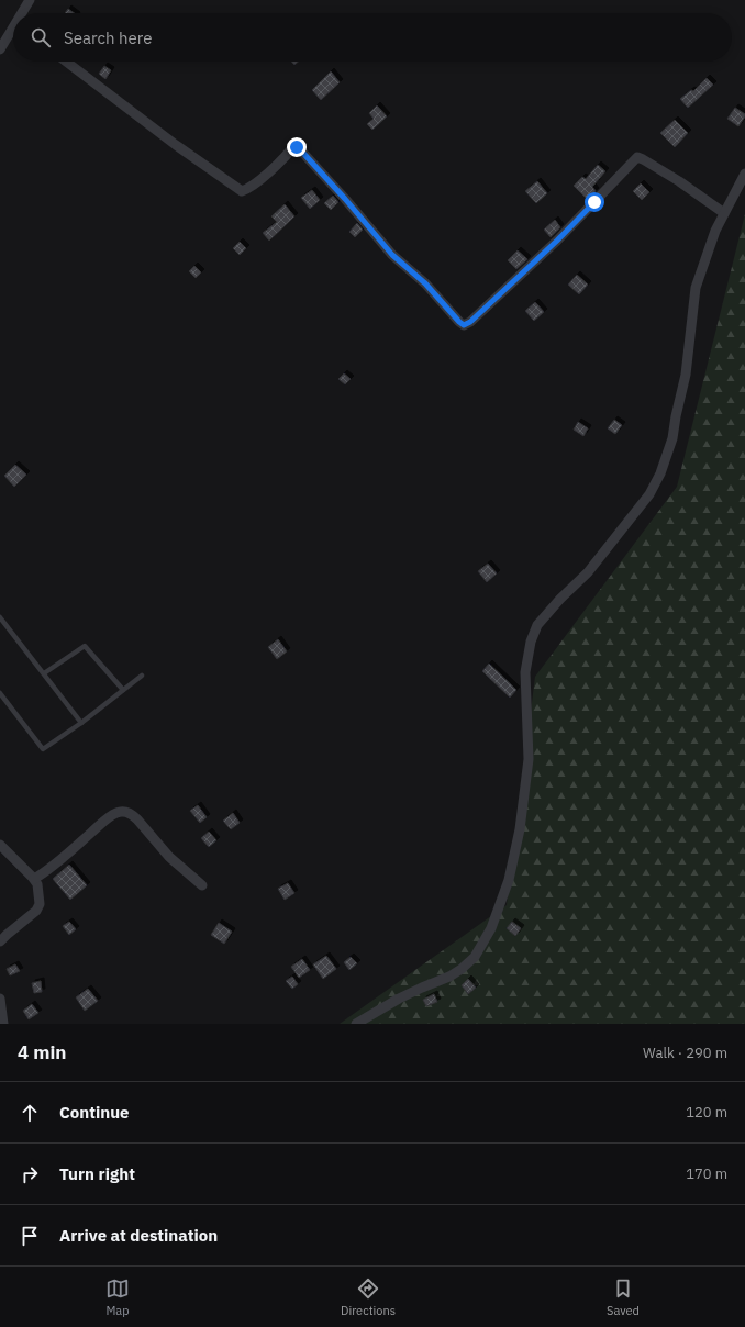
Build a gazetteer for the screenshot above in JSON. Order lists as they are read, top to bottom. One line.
{"page":{"search":"Search here","heading":["4 min","Walk · 290 m"],"list":[["Continue","120 m"],["Turn right","170 m"],"Arrive at destination"],"nav":["Map","Directions","Saved"]}}
